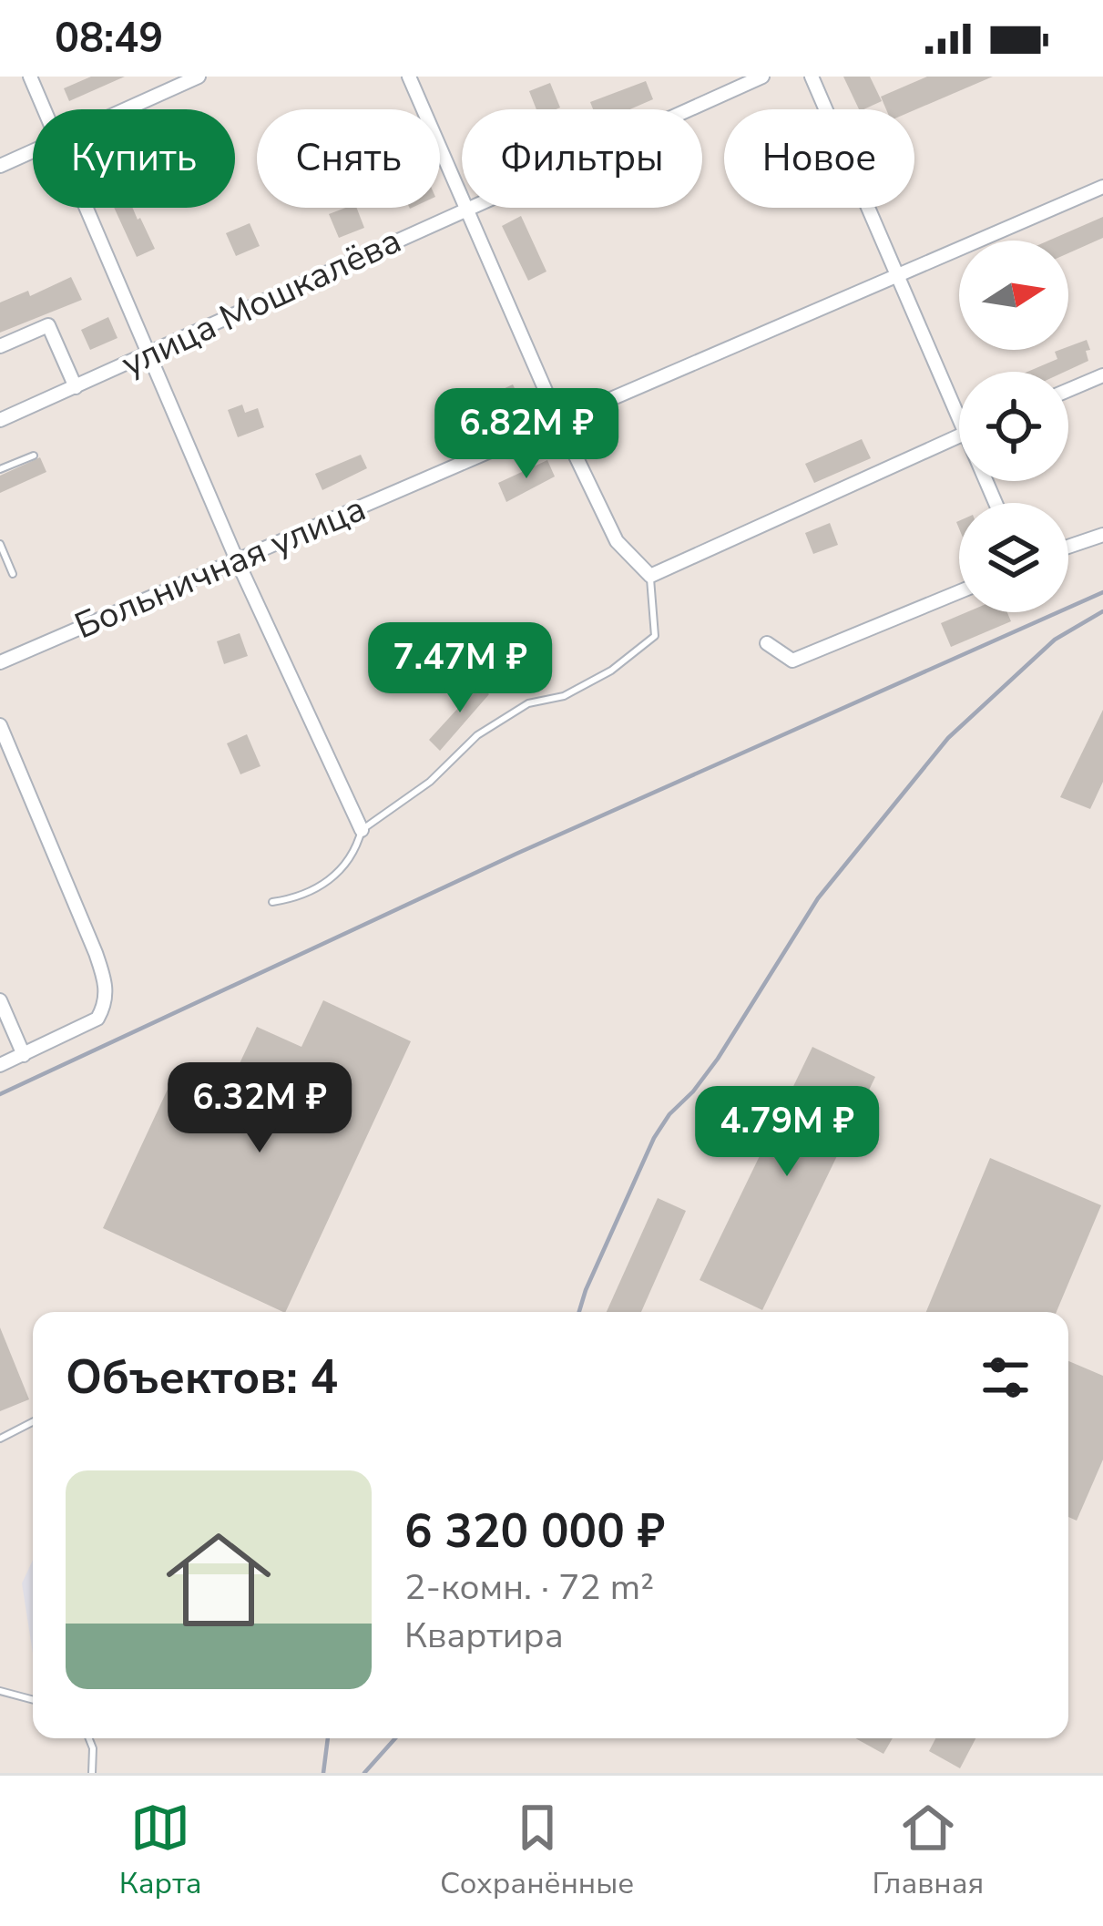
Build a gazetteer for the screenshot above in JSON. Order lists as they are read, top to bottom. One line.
{"streets":{"street":["улица Мошкалёва","Больничная улица"]},"north":"right","page":{"status":"08:49","chip":["Купить","Снять","Фильтры","Новое"],"price":["6.82M ₽","7.47M ₽","6.32M ₽","4.79M ₽"],"heading":"Объектов: 4","list":[{"name":"6 320 000 ₽","note":"2-комн. · 72 m² · Квартира"}],"tabs":["Карта","Сохранённые","Главная"]}}
